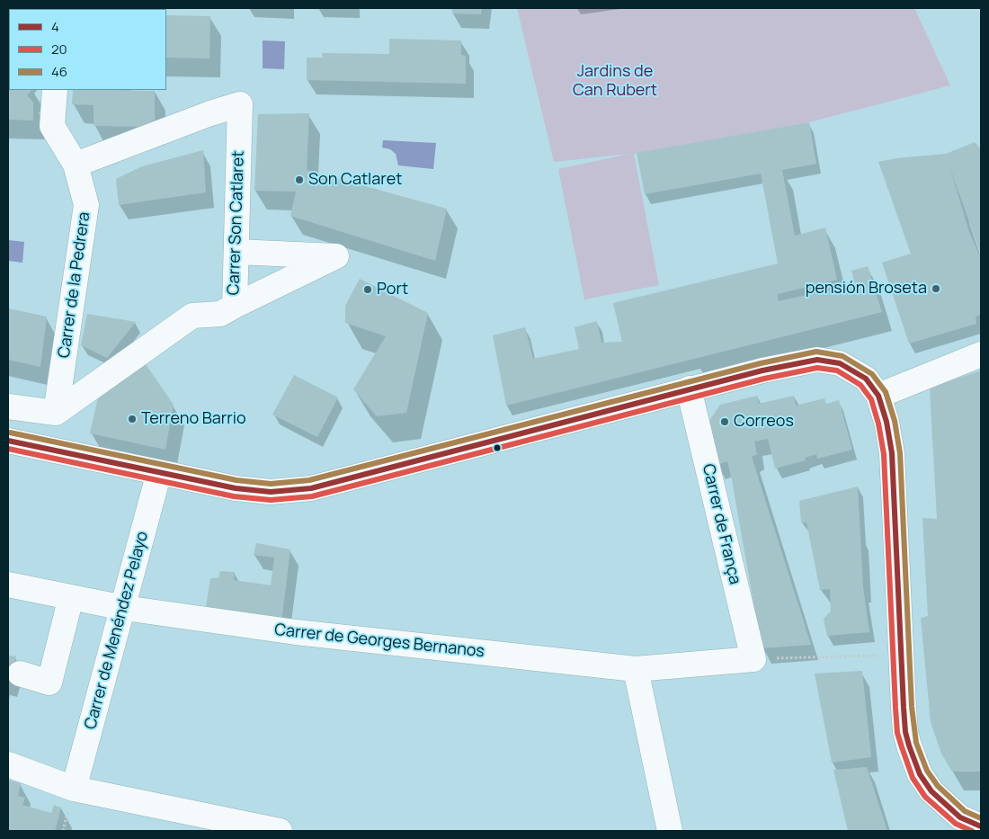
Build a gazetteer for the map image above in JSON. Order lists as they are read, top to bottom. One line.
{"streets":{"street":["Carrer Son Catlaret","Carrer de la Pedrera","Carrer de França","Carrer de Menéndez Pelayo","Carrer de Georges Bernanos"]},"crossings":[["Carrer Son Catlaret","Carrer de la Pedrera"],["Carrer de França","Carrer de Georges Bernanos"],["Carrer de Menéndez Pelayo","Carrer de Georges Bernanos"]],"parks":["Jardins de Can Rubert"],"places":["Son Catlaret","pensión Broseta","Port","Terreno Barrio","Correos"],"lines":["transit line 46","transit line 4","transit line 20"],"legend":["4","20","46"]}
